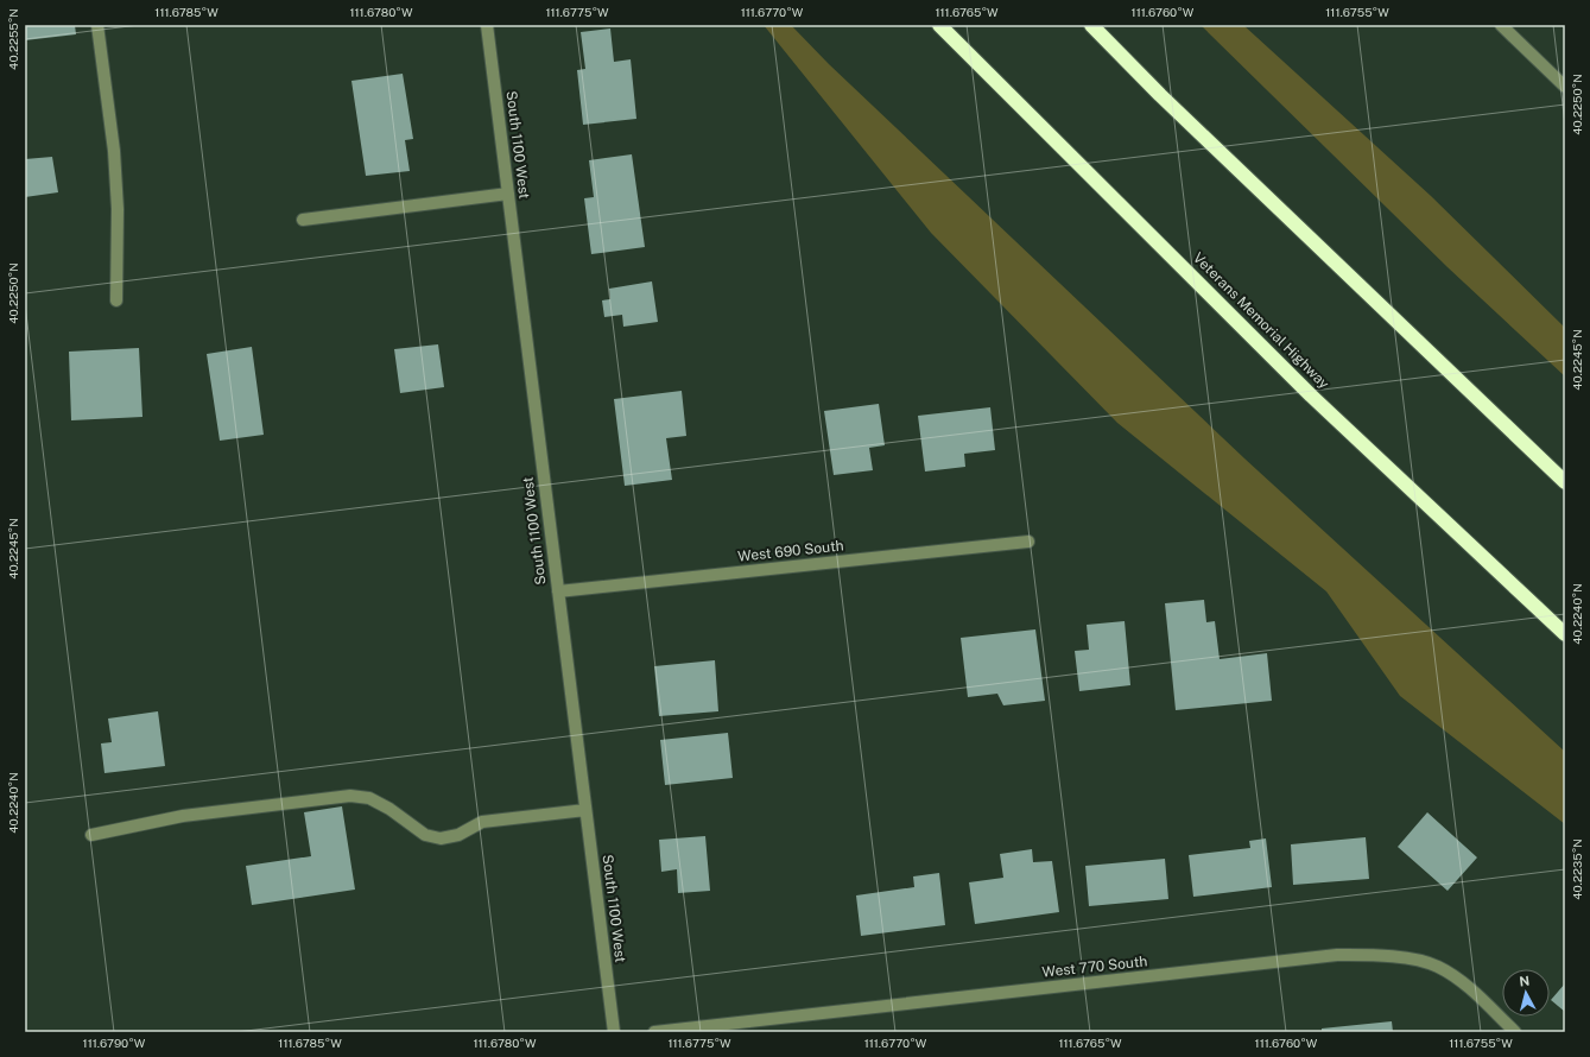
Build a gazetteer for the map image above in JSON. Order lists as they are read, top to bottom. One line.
{"streets":{"highway":["Veterans Memorial Highway"],"street":["South 1100 West","West 690 South","West 770 South"]},"crossings":[["South 1100 West","West 690 South"]],"north":"top","coordinates":["111.6785°W","111.6780°W","111.6775°W","111.6770°W","111.6765°W","111.6760°W","111.6755°W","40.2255°N","40.2250°N","40.2245°N","40.2240°N","40.2235°N","111.6790°W"]}
